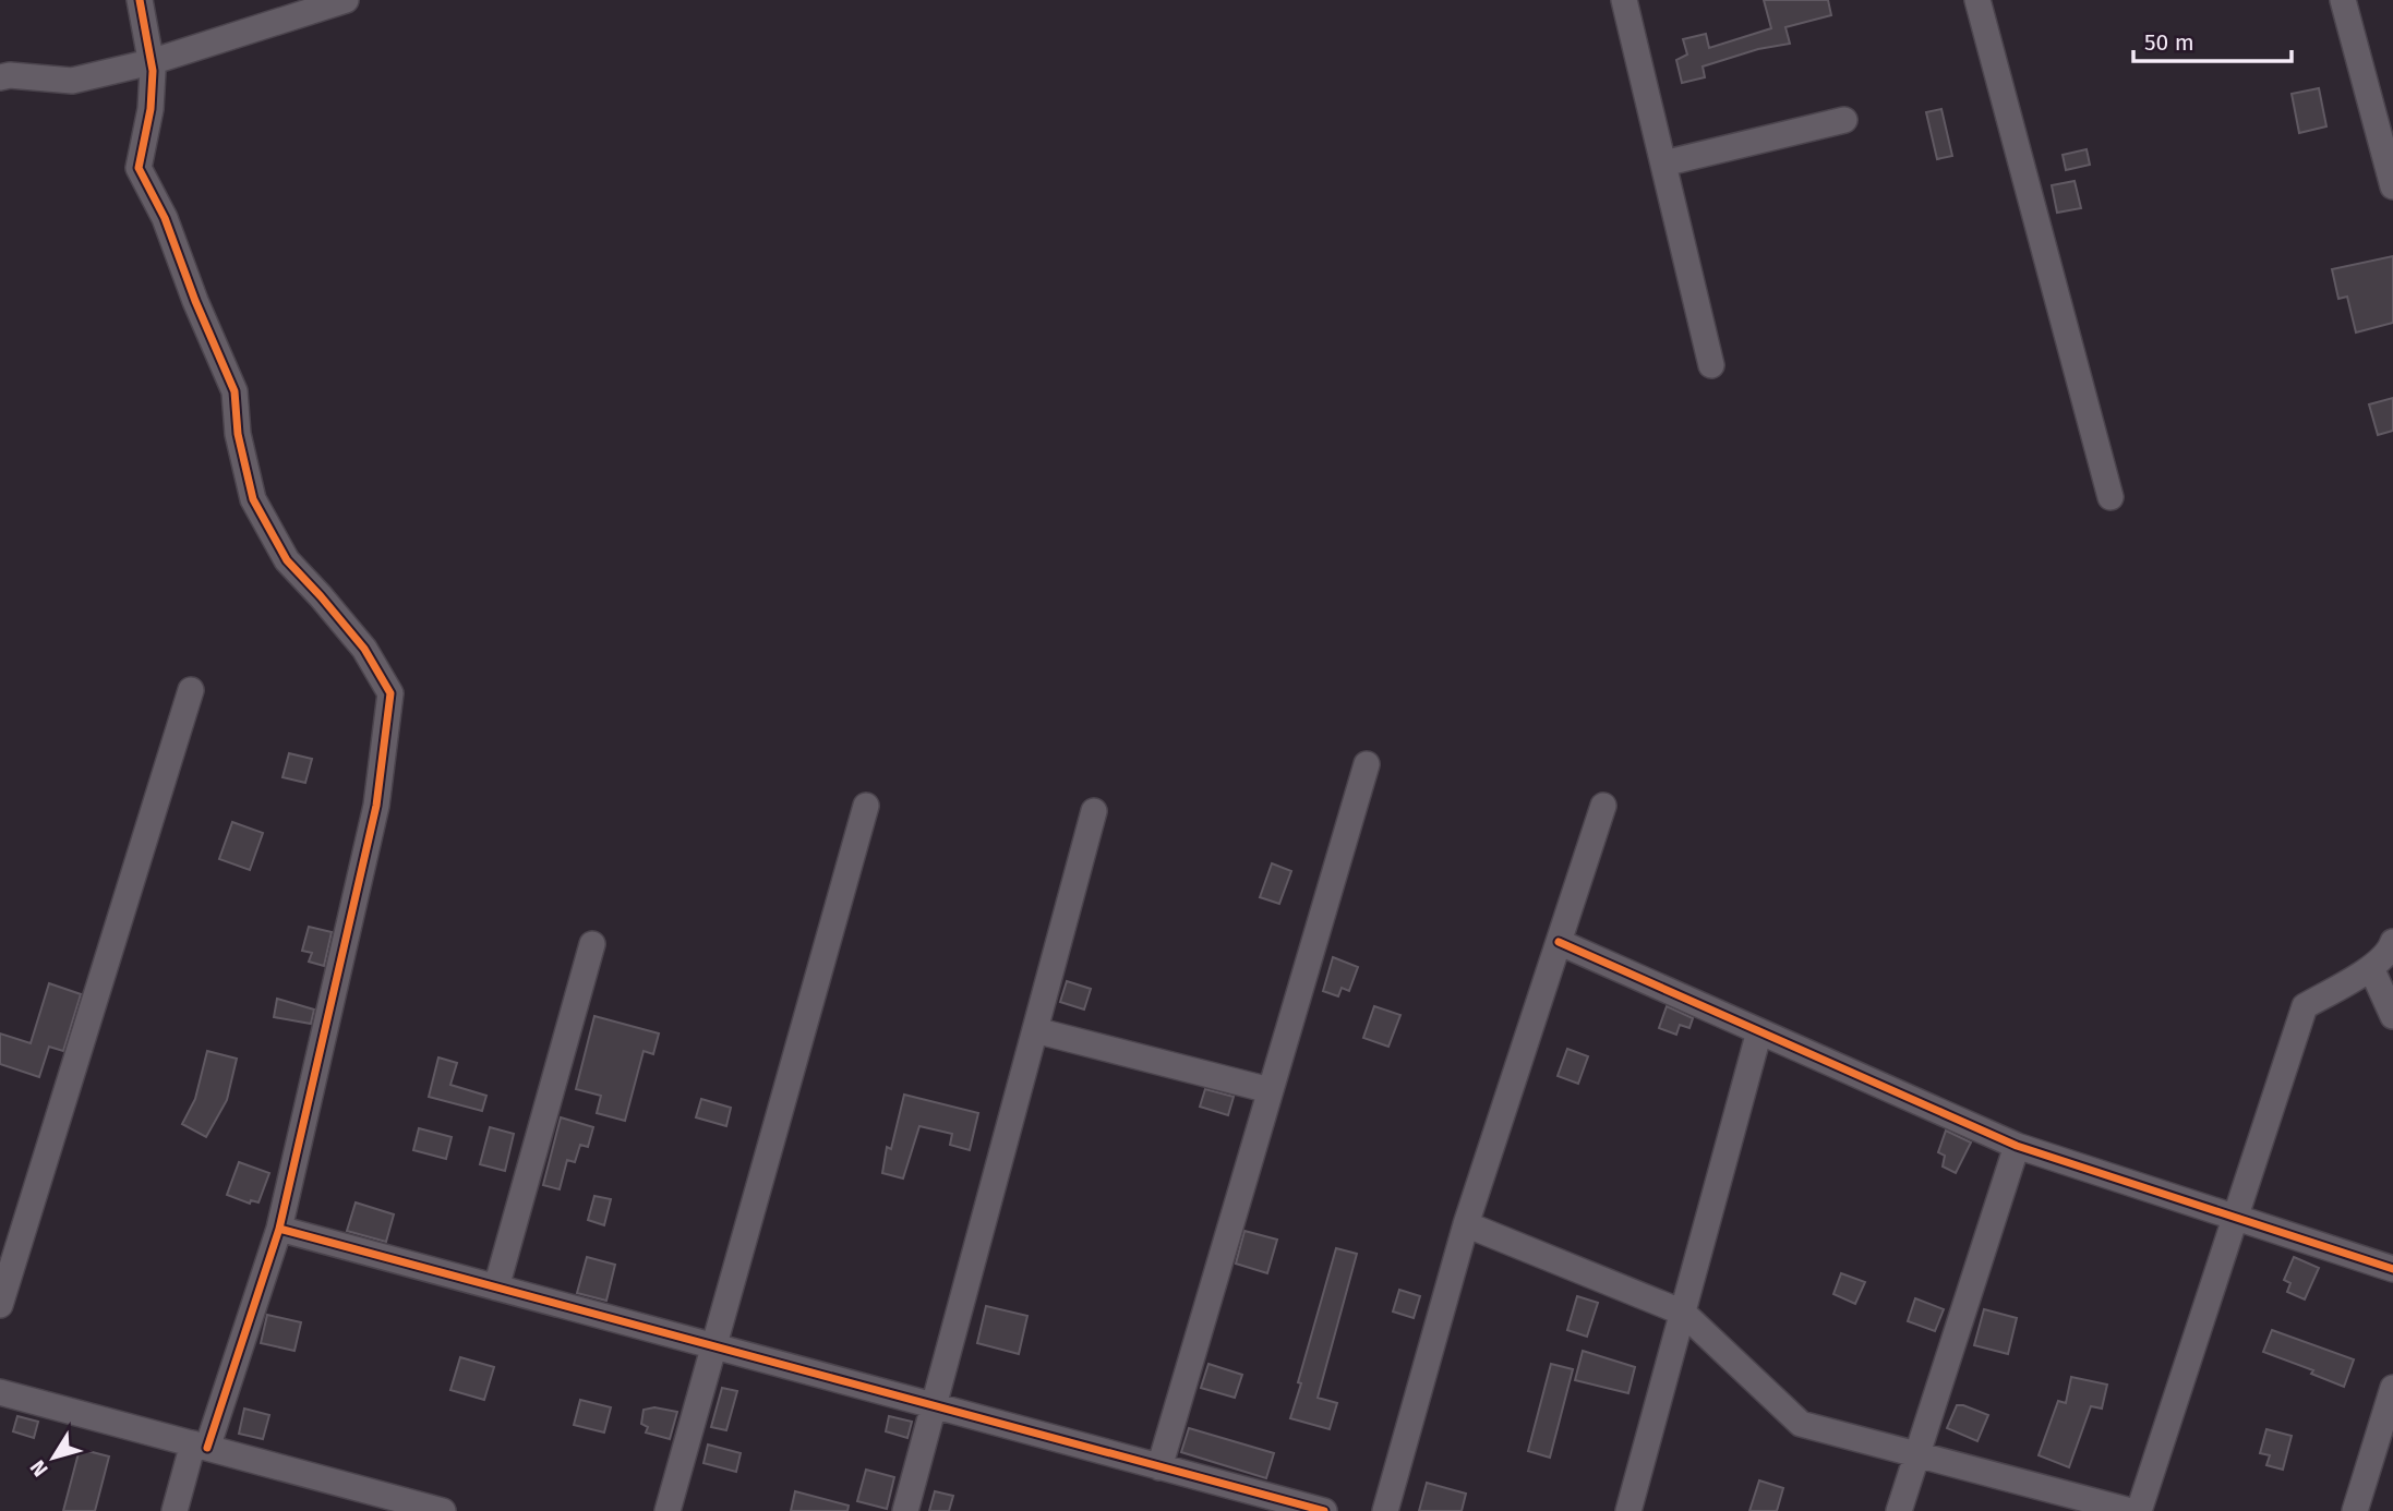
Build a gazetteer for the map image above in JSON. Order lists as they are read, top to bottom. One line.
{"scale_bar":"50 m","north":"bottom left"}
